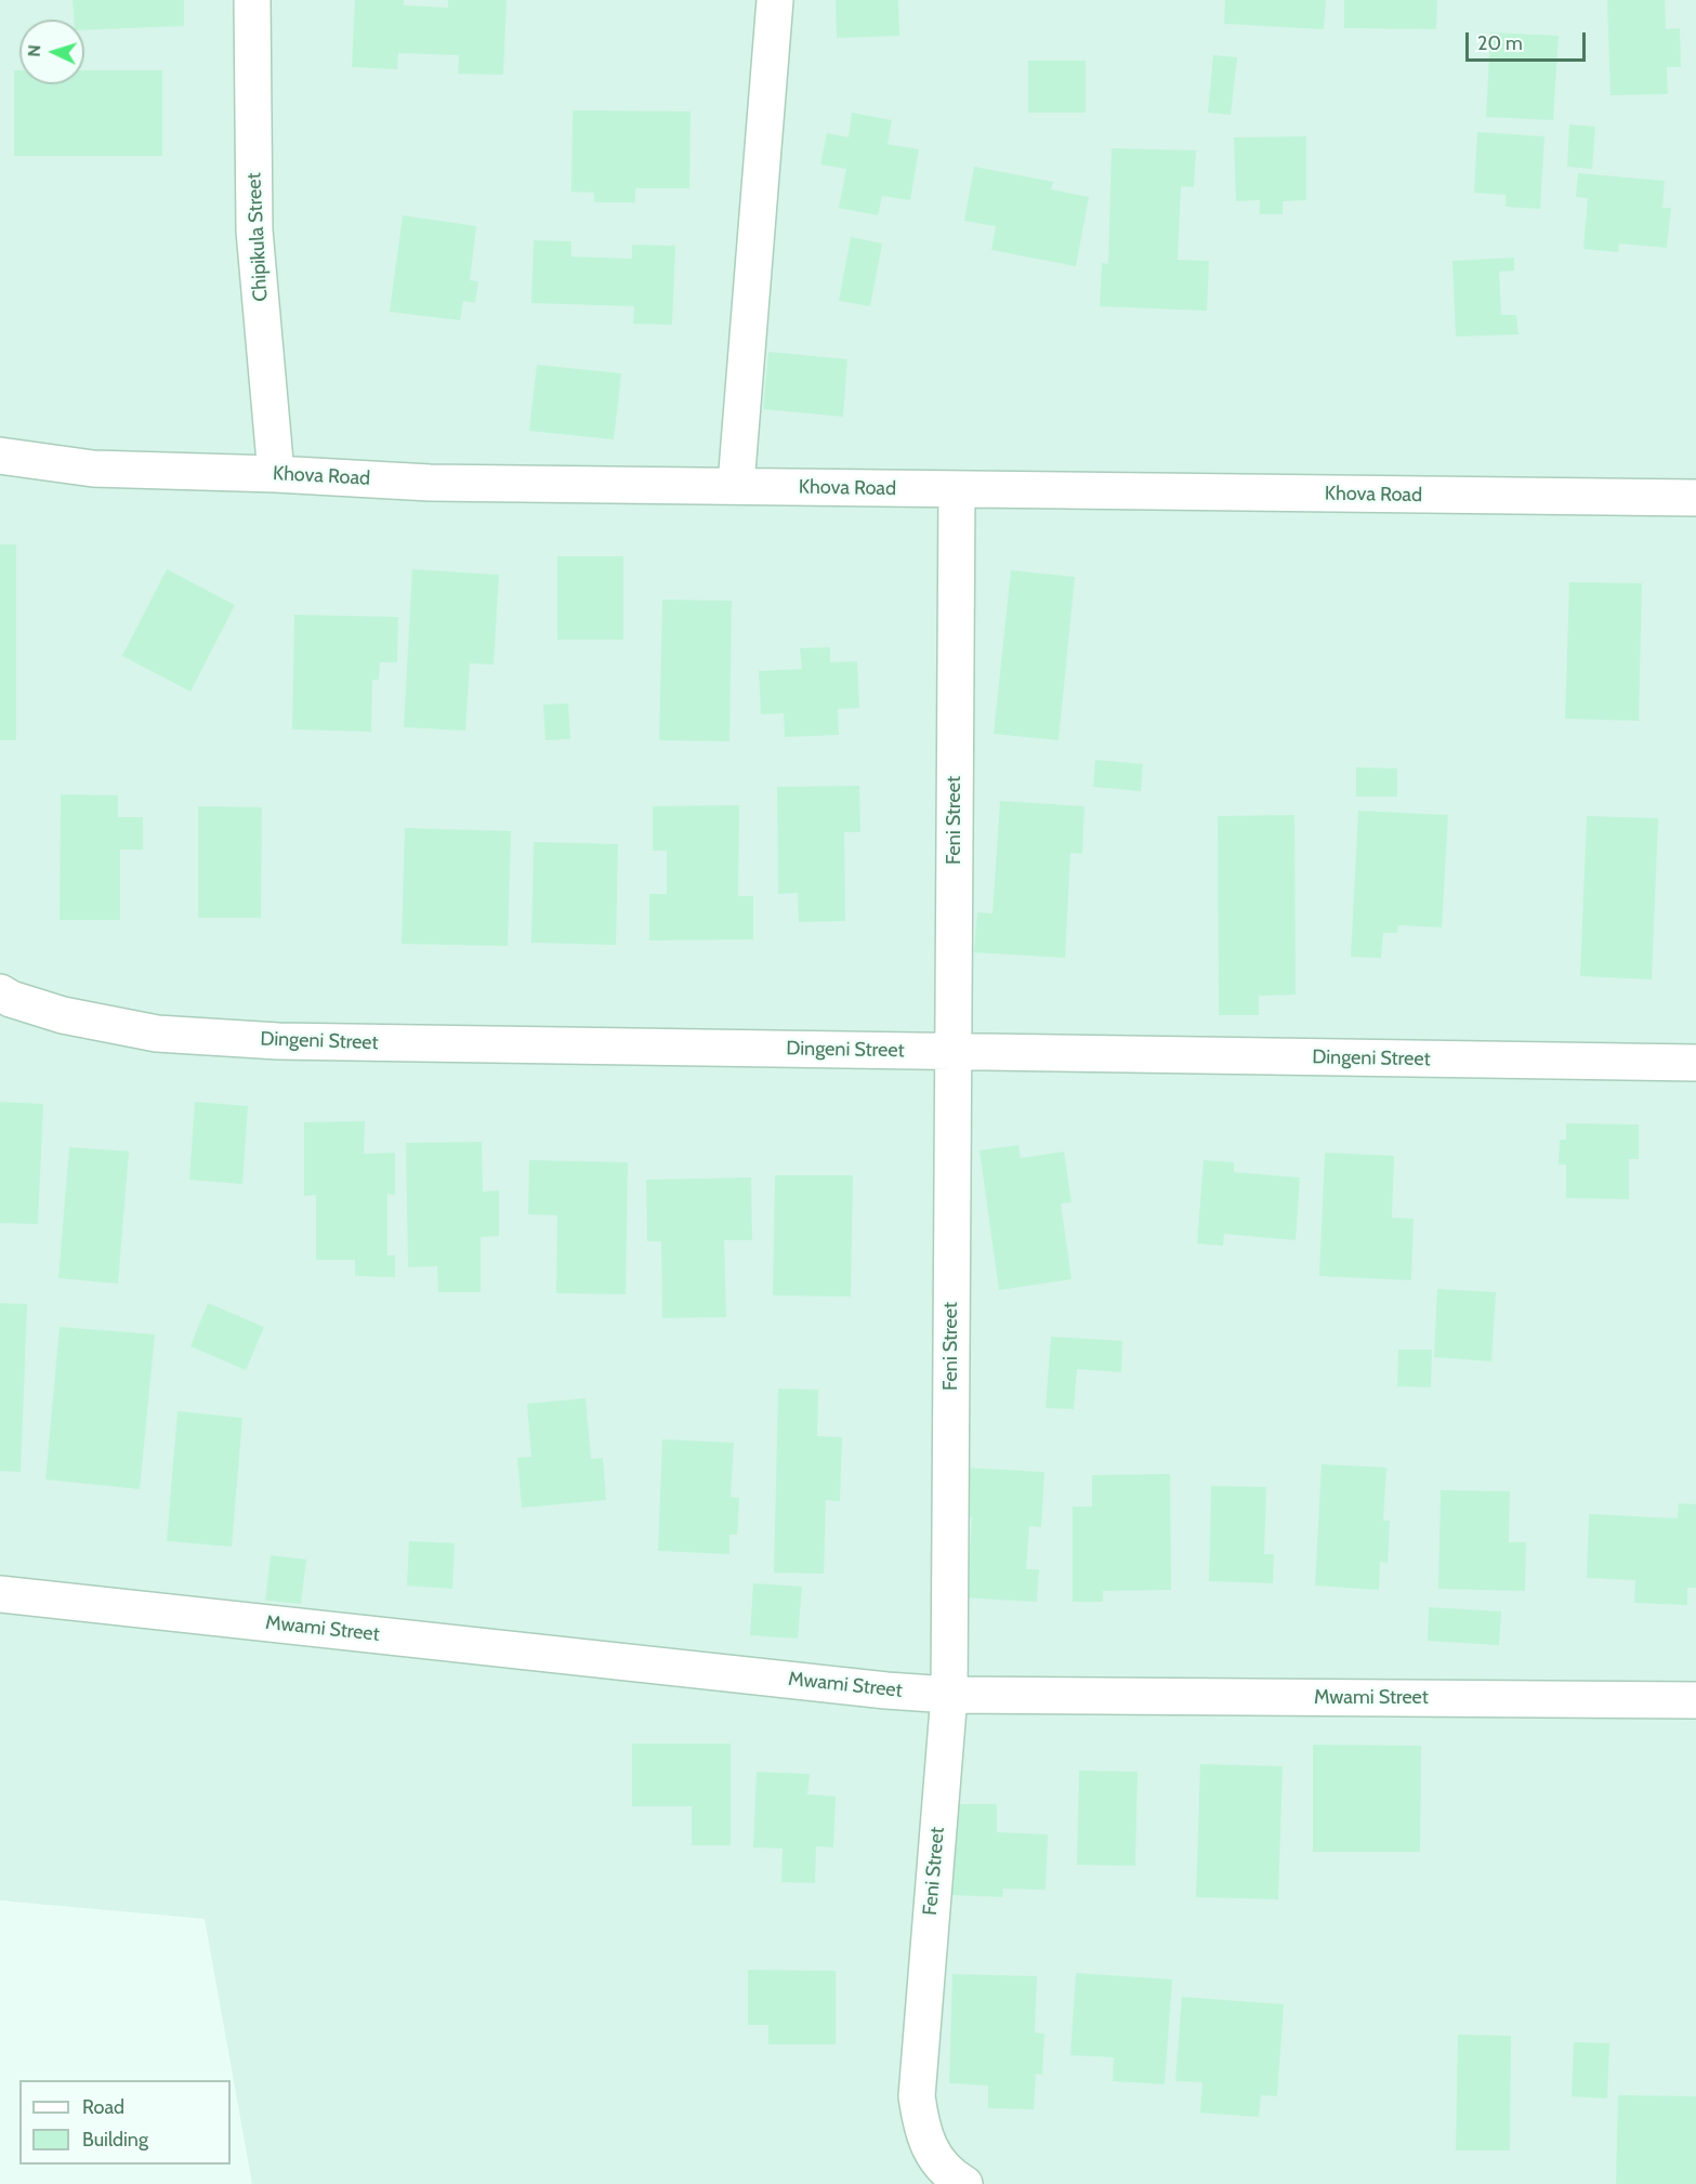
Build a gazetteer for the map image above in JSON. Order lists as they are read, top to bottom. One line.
{"streets":{"street":["Chipikula Street","Khova Road","Feni Street","Dingeni Street","Mwami Street"]},"crossings":[["Chipikula Street","Khova Road"],["Khova Road","Feni Street"],["Feni Street","Dingeni Street"],["Feni Street","Mwami Street"]],"legend":["Road","Building"],"scale_bar":"20 m","north":"left"}
